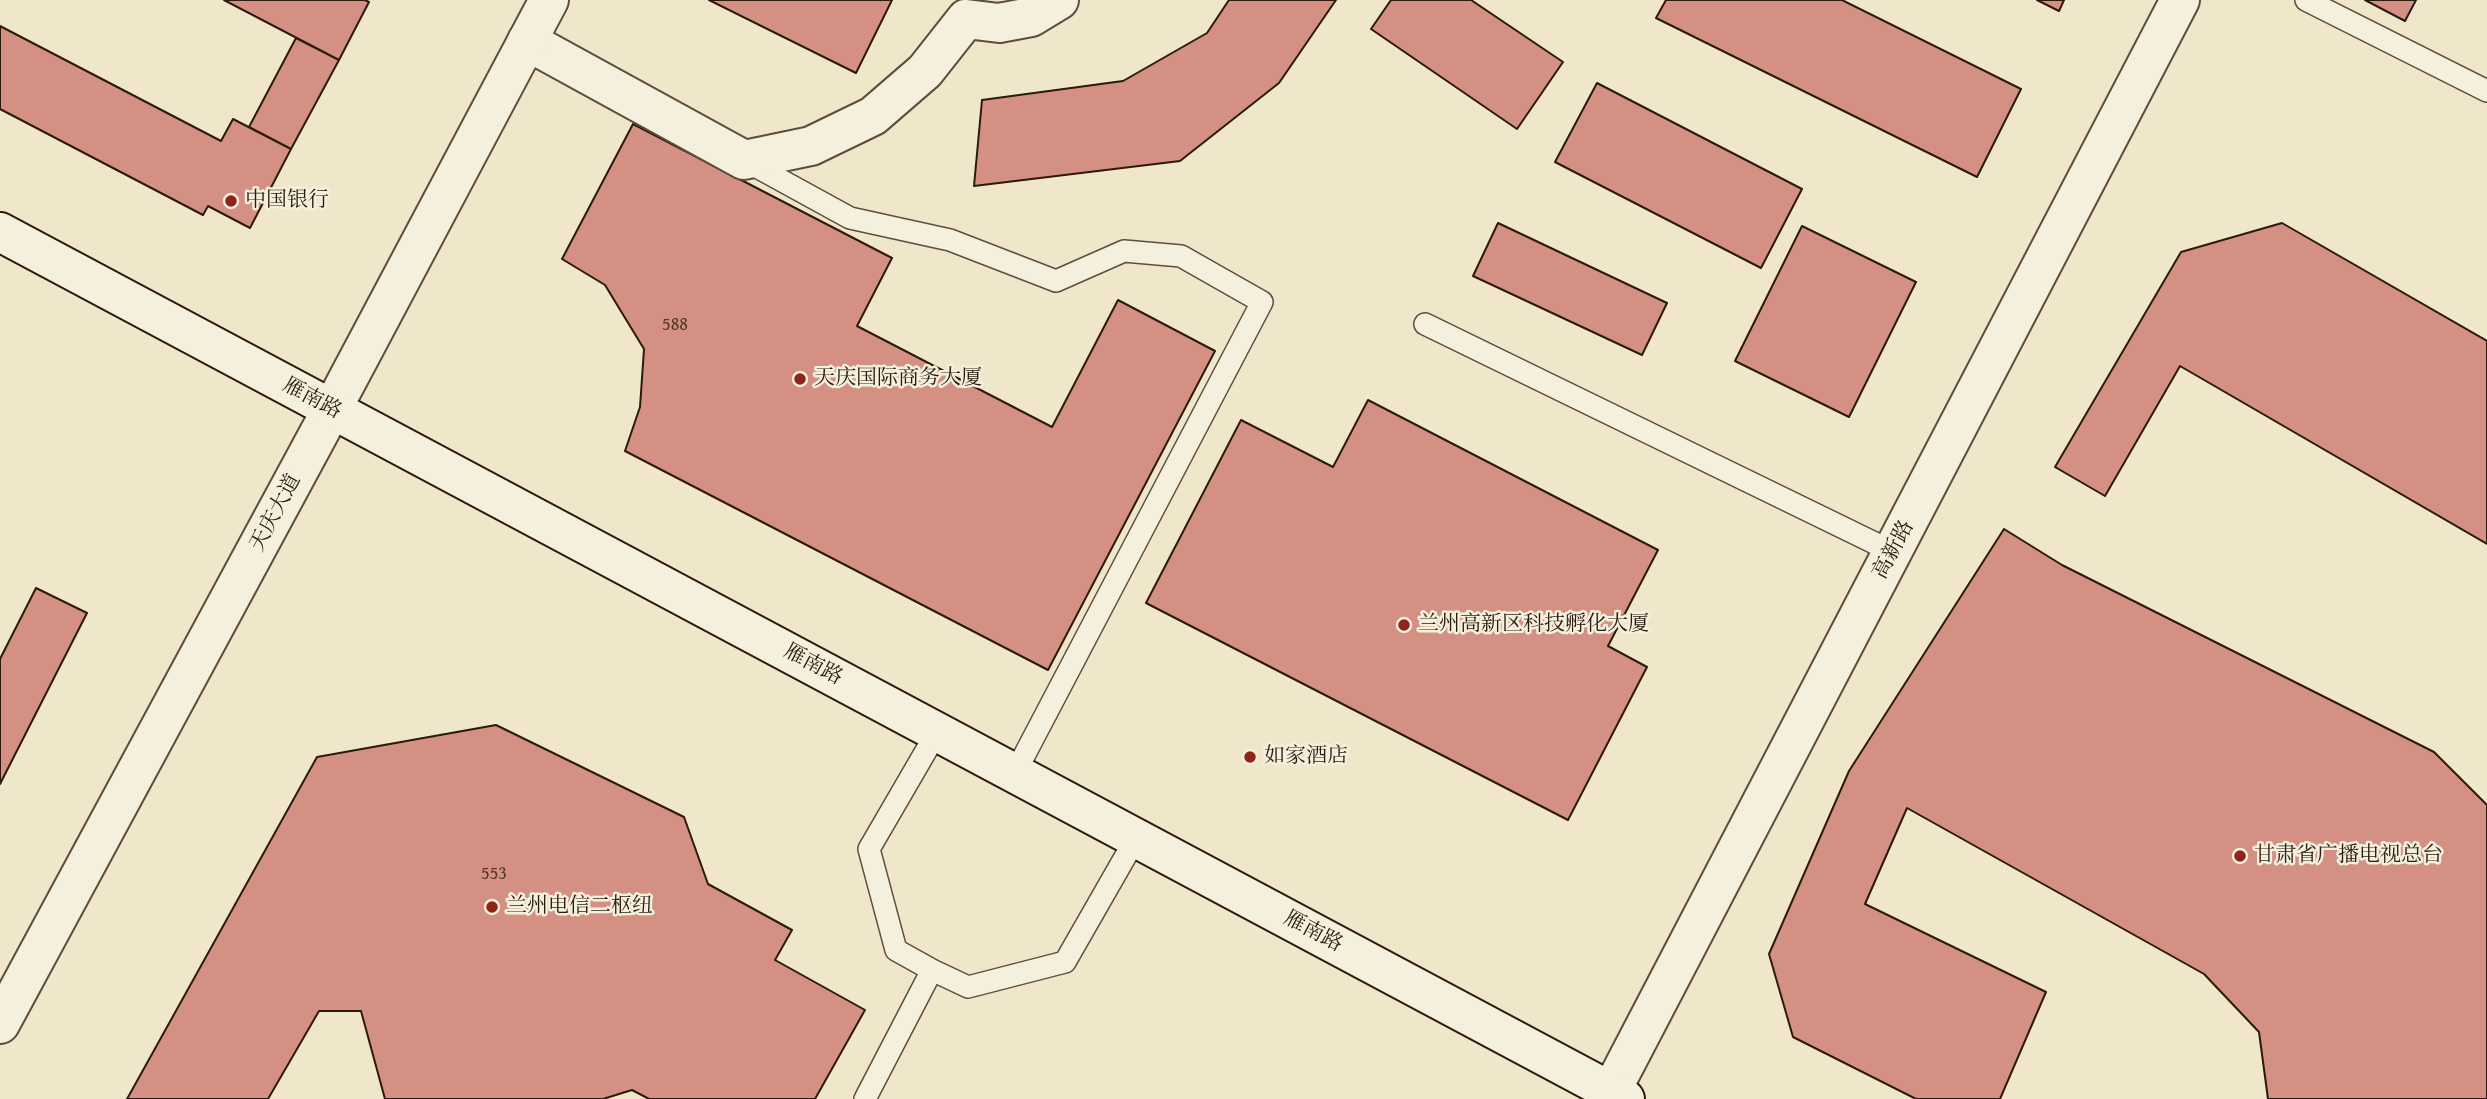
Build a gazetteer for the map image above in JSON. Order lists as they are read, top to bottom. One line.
{"streets":{"street":["雁南路","天庆大道","高新路"]},"crossings":[["雁南路","天庆大道"],["雁南路","高新路"]],"places":["中国银行","天庆国际商务大厦","兰州高新区科技孵化大厦","如家酒店","甘肃省广播电视总台","兰州电信二枢纽"],"house_numbers":["588","553"]}
